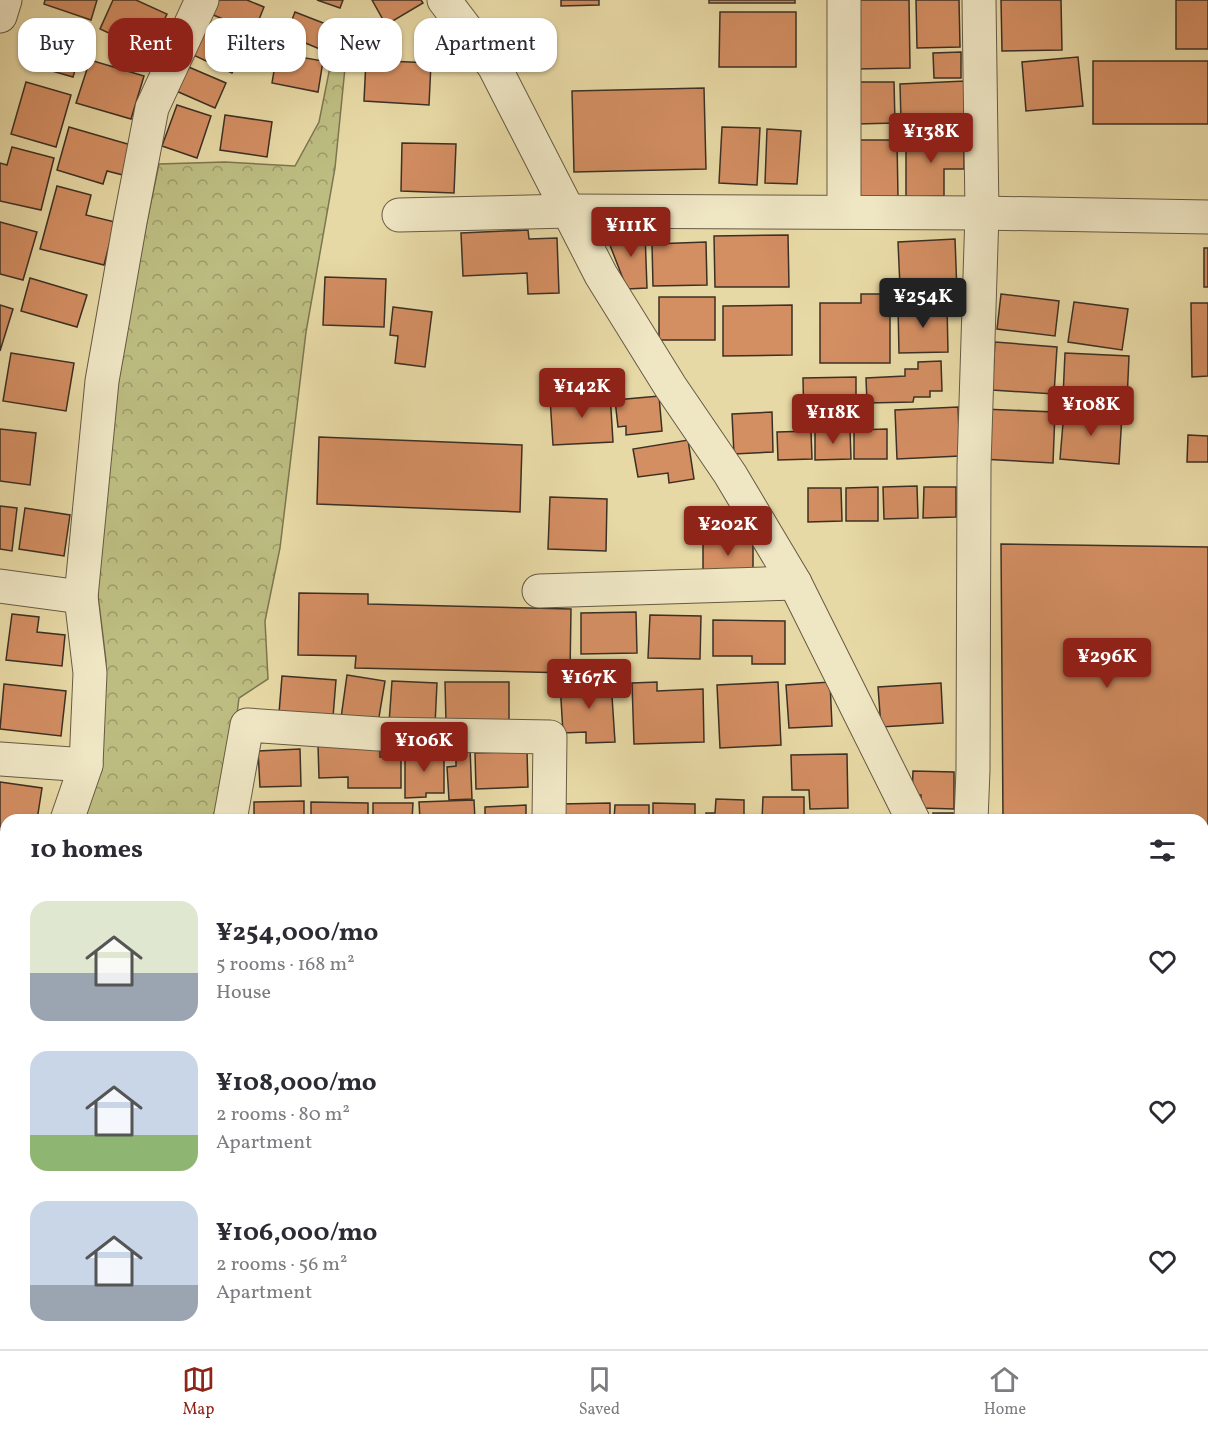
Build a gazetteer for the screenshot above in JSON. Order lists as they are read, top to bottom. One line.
{"page":{"chip":["Buy","Rent","Filters","New","Apartment"],"price":["¥138K","¥111K","¥254K","¥142K","¥108K","¥118K","¥202K","¥296K","¥167K","¥106K"],"heading":"10 homes","list":[{"name":"¥254,000/mo","note":"5 rooms · 168 m² · House"},{"name":"¥108,000/mo","note":"2 rooms · 80 m² · Apartment"},{"name":"¥106,000/mo","note":"2 rooms · 56 m² · Apartment"}],"tabs":["Map","Saved","Home"]}}
